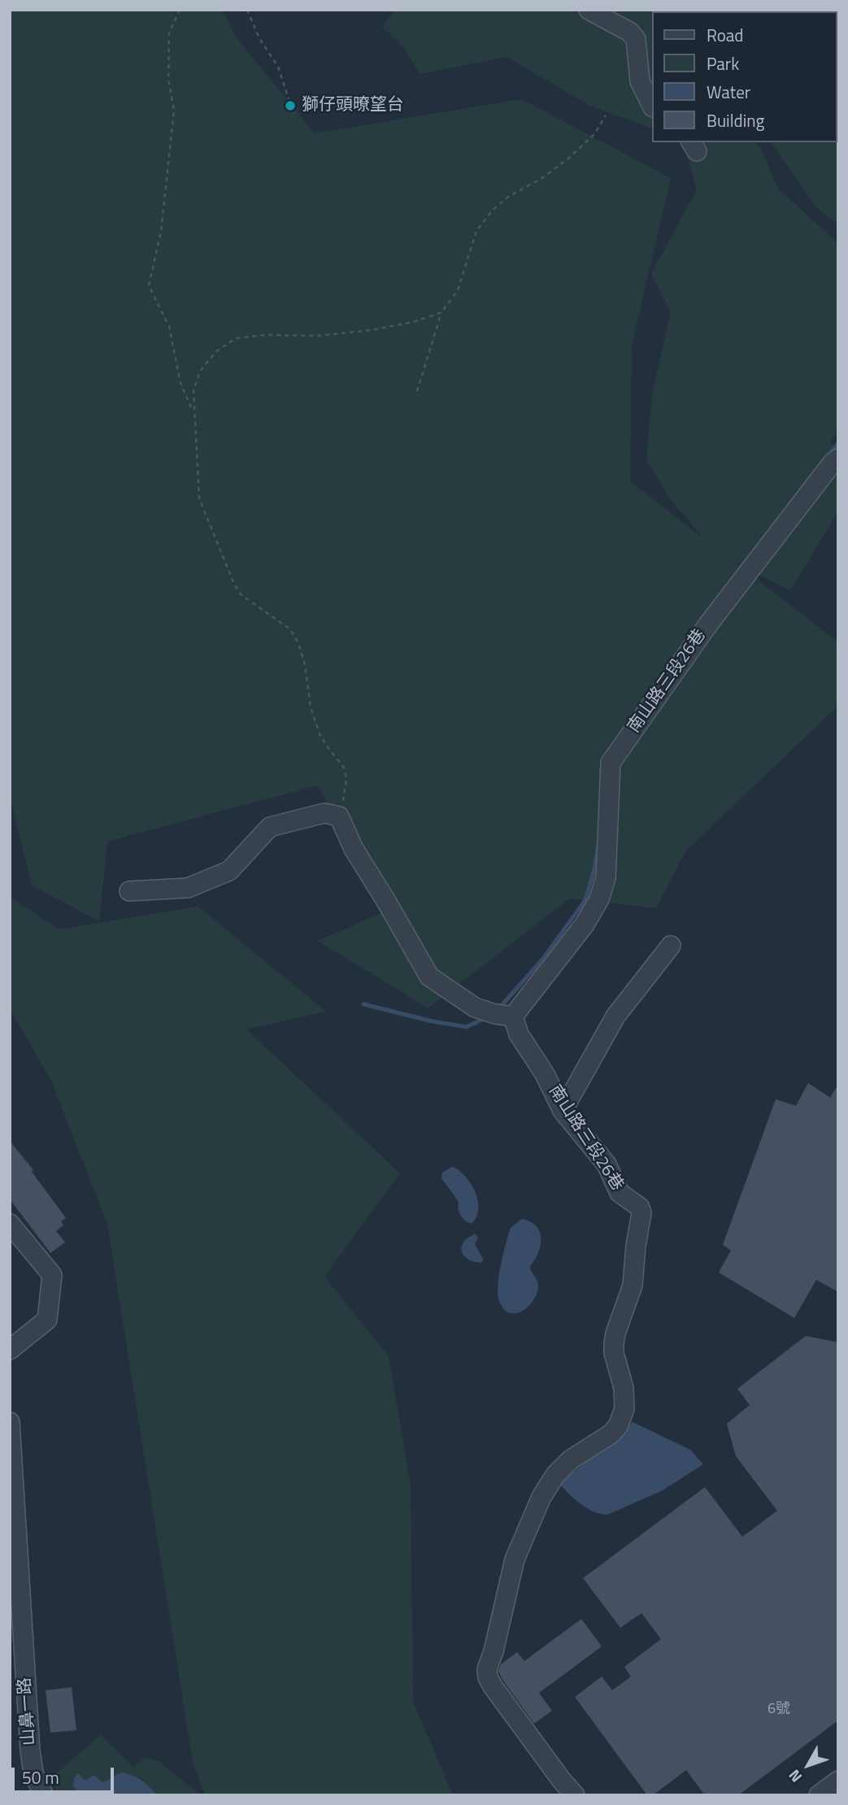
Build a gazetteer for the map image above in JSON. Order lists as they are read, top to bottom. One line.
{"streets":{"street":["南山路三段26巷","山鼻一路"]},"places":["獅仔頭暸望台"],"house_numbers":["6號"],"legend":["Road","Park","Water","Building"],"scale_bar":"50 m","north":"bottom left"}
